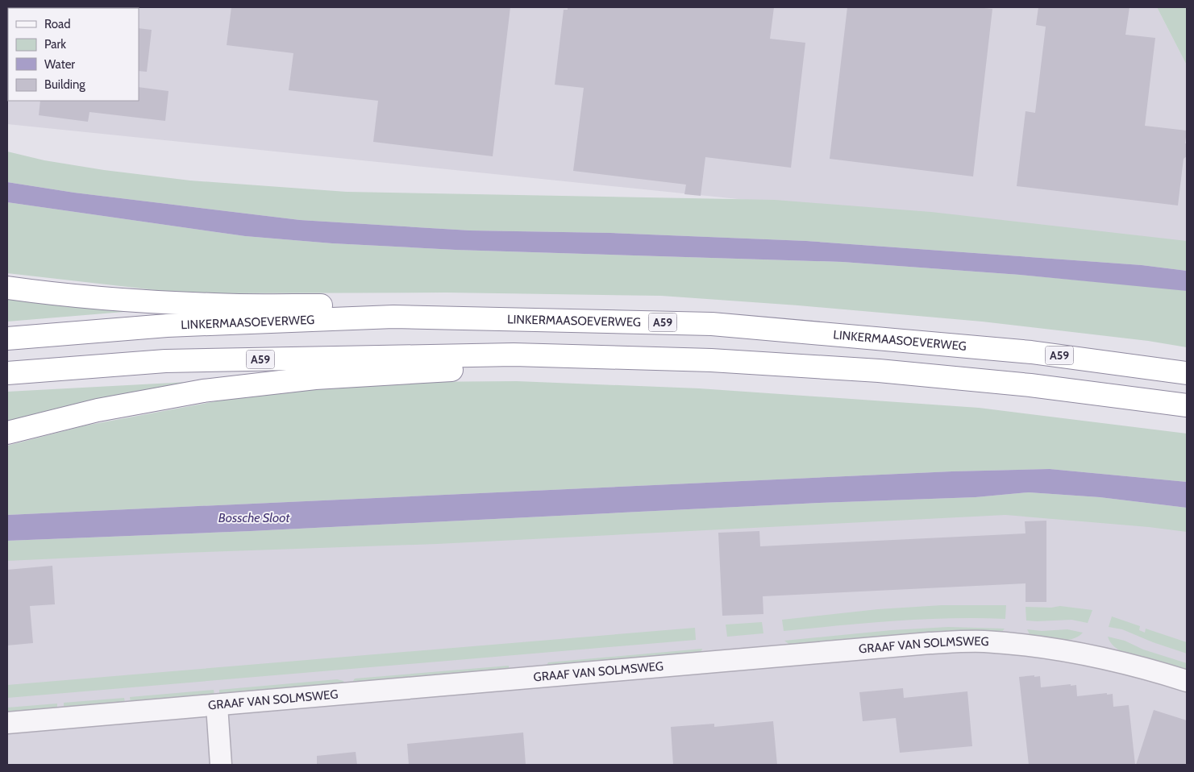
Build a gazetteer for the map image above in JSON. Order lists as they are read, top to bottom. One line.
{"streets":{"highway":["LINKERMAASOEVERWEG","A59"],"street":["GRAAF VAN SOLMSWEG"]},"crossings":[["LINKERMAASOEVERWEG","A59"]],"water":["Bossche Sloot"],"legend":["Road","Park","Water","Building"]}
